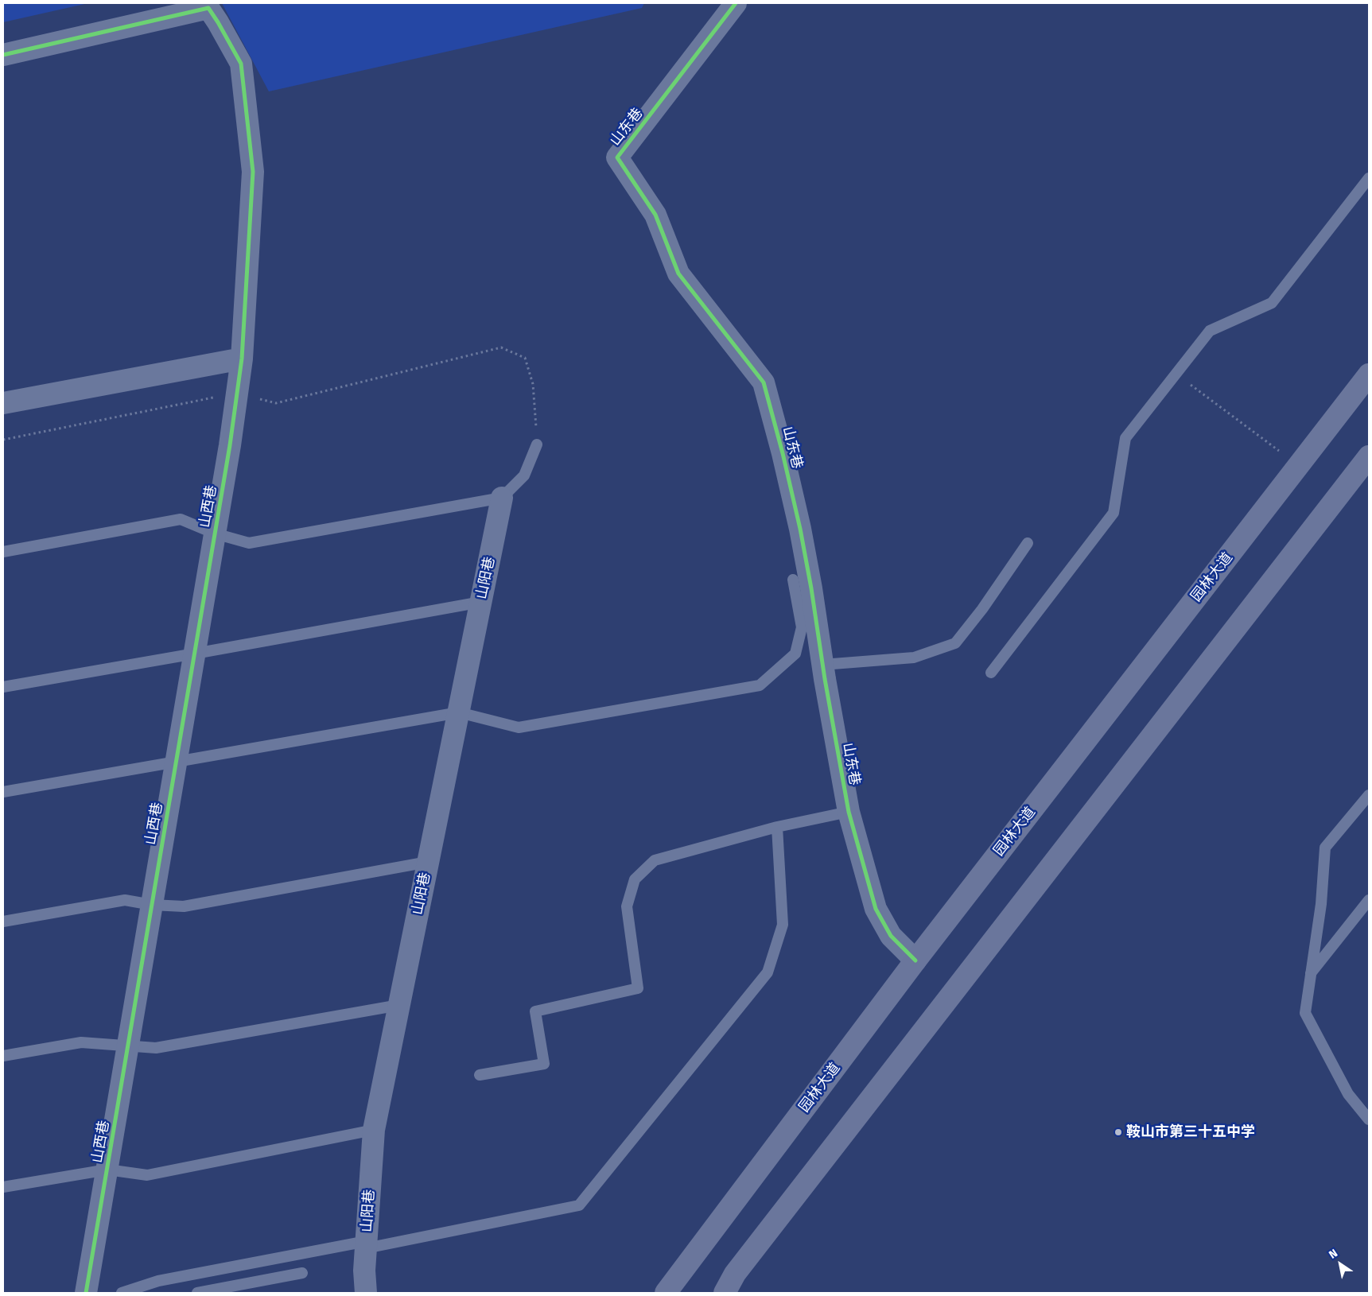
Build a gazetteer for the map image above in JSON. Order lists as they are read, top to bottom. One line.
{"streets":{"main road":["园林大道"],"street":["山东巷","山西巷","山阳巷"]},"crossings":[["山东巷","园林大道"]],"places":["鞍山市第三十五中学"],"north":"top left"}
